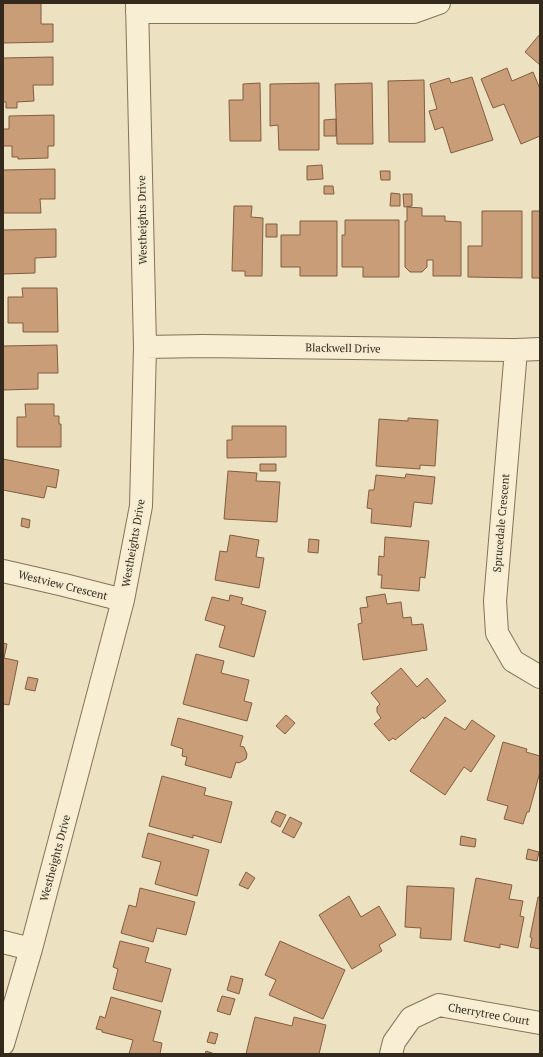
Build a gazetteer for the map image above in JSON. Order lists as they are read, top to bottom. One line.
{"streets":{"street":["Westheights Drive","Blackwell Drive","Sprucedale Crescent","Westview Crescent","Cherrytree Court"]},"crossings":[["Westheights Drive","Blackwell Drive"],["Westheights Drive","Westview Crescent"],["Blackwell Drive","Sprucedale Crescent"]]}
